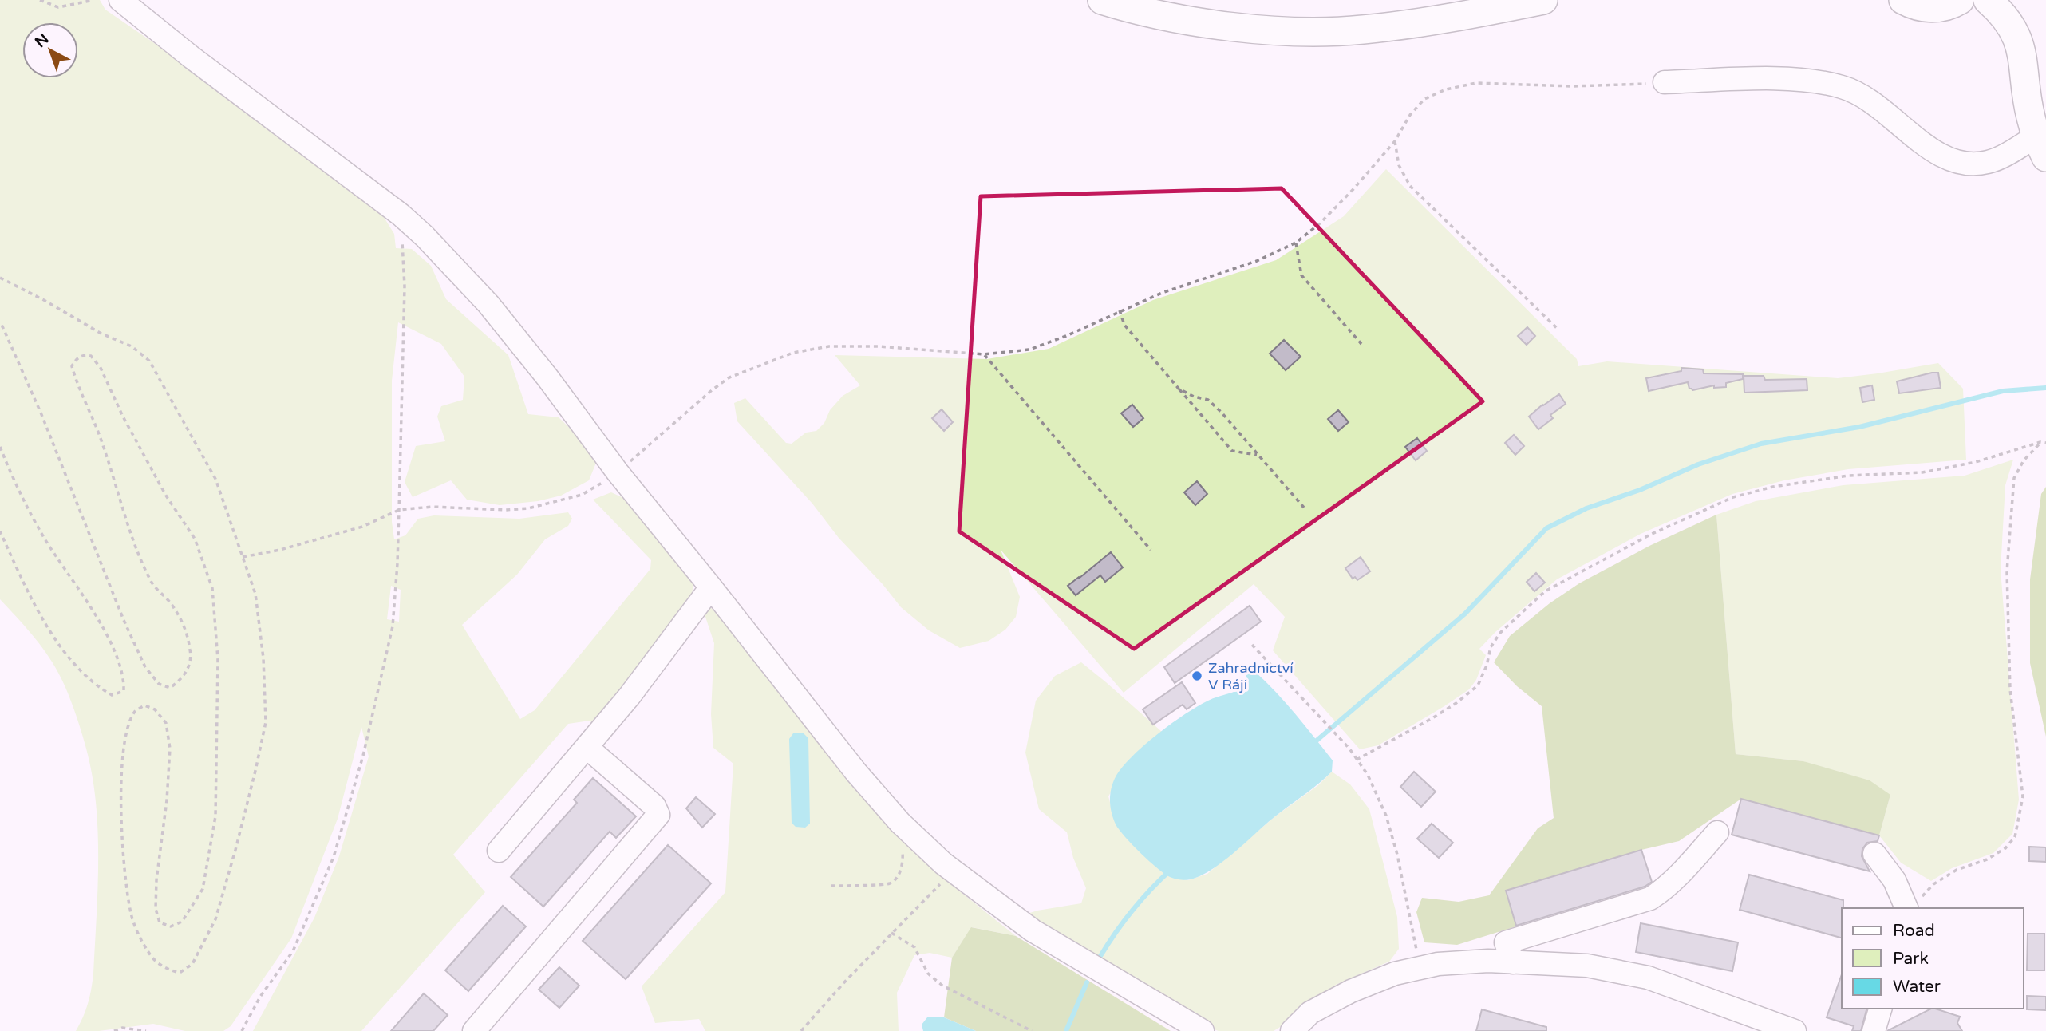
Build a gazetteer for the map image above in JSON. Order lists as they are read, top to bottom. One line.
{"places":["Zahradnictví V Ráji"],"legend":["Road","Park","Water"],"north":"top left"}
